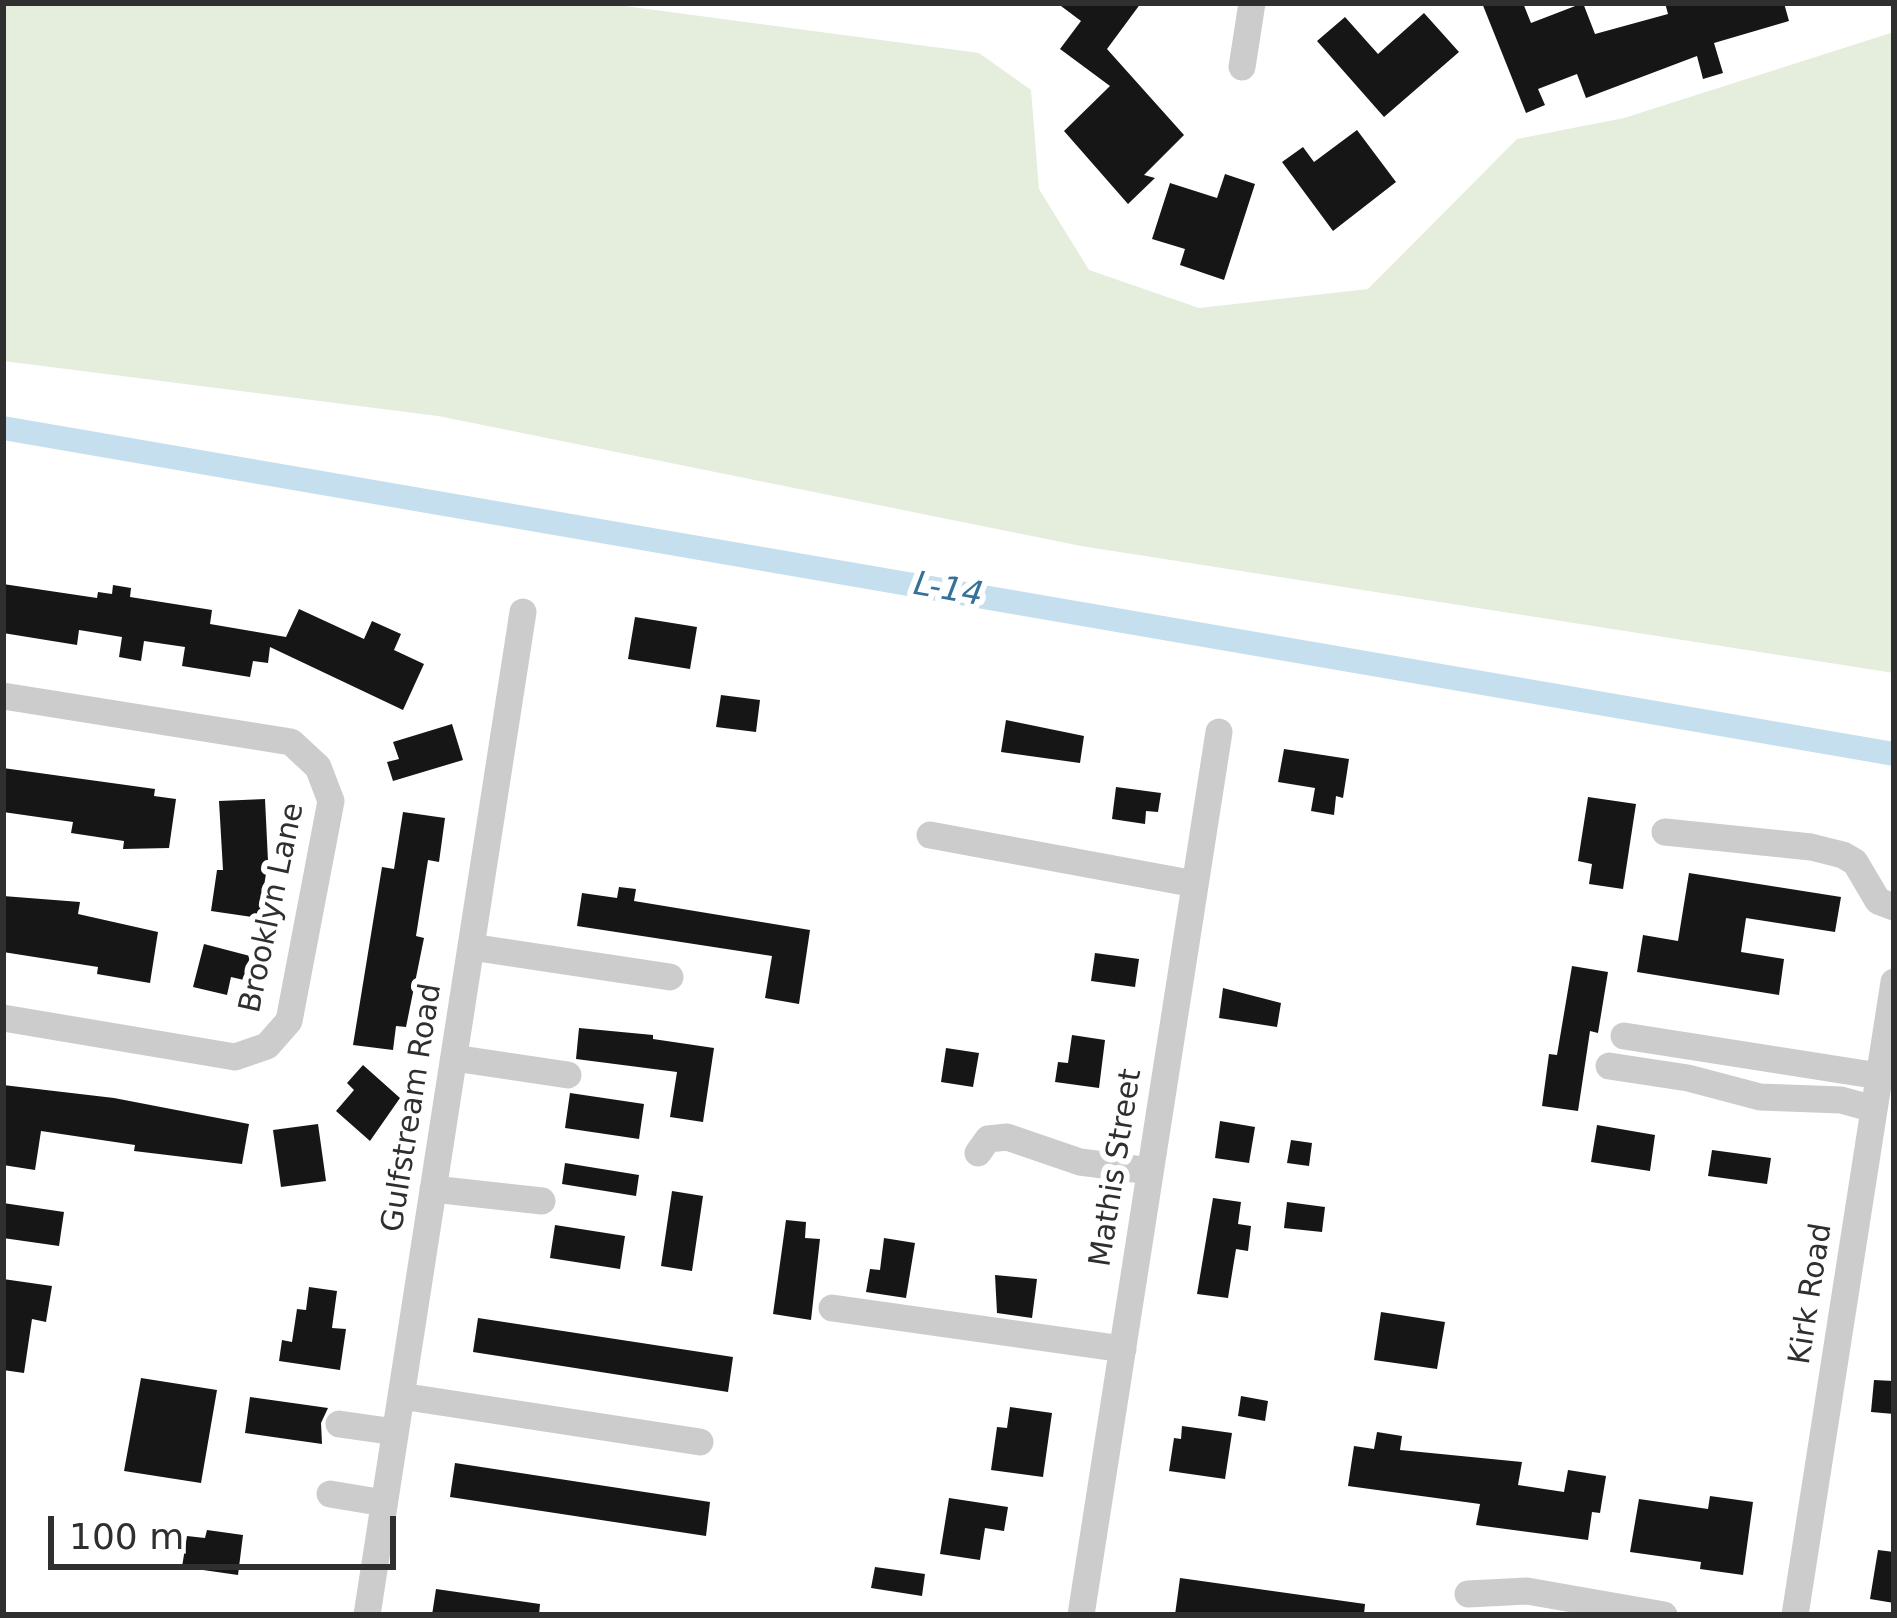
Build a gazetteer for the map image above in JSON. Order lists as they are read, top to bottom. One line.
{"streets":{"street":["Brooklyn Lane","Gulfstream Road","Mathis Street","Kirk Road"]},"water":["L-14"],"scale_bar":"100 m"}
